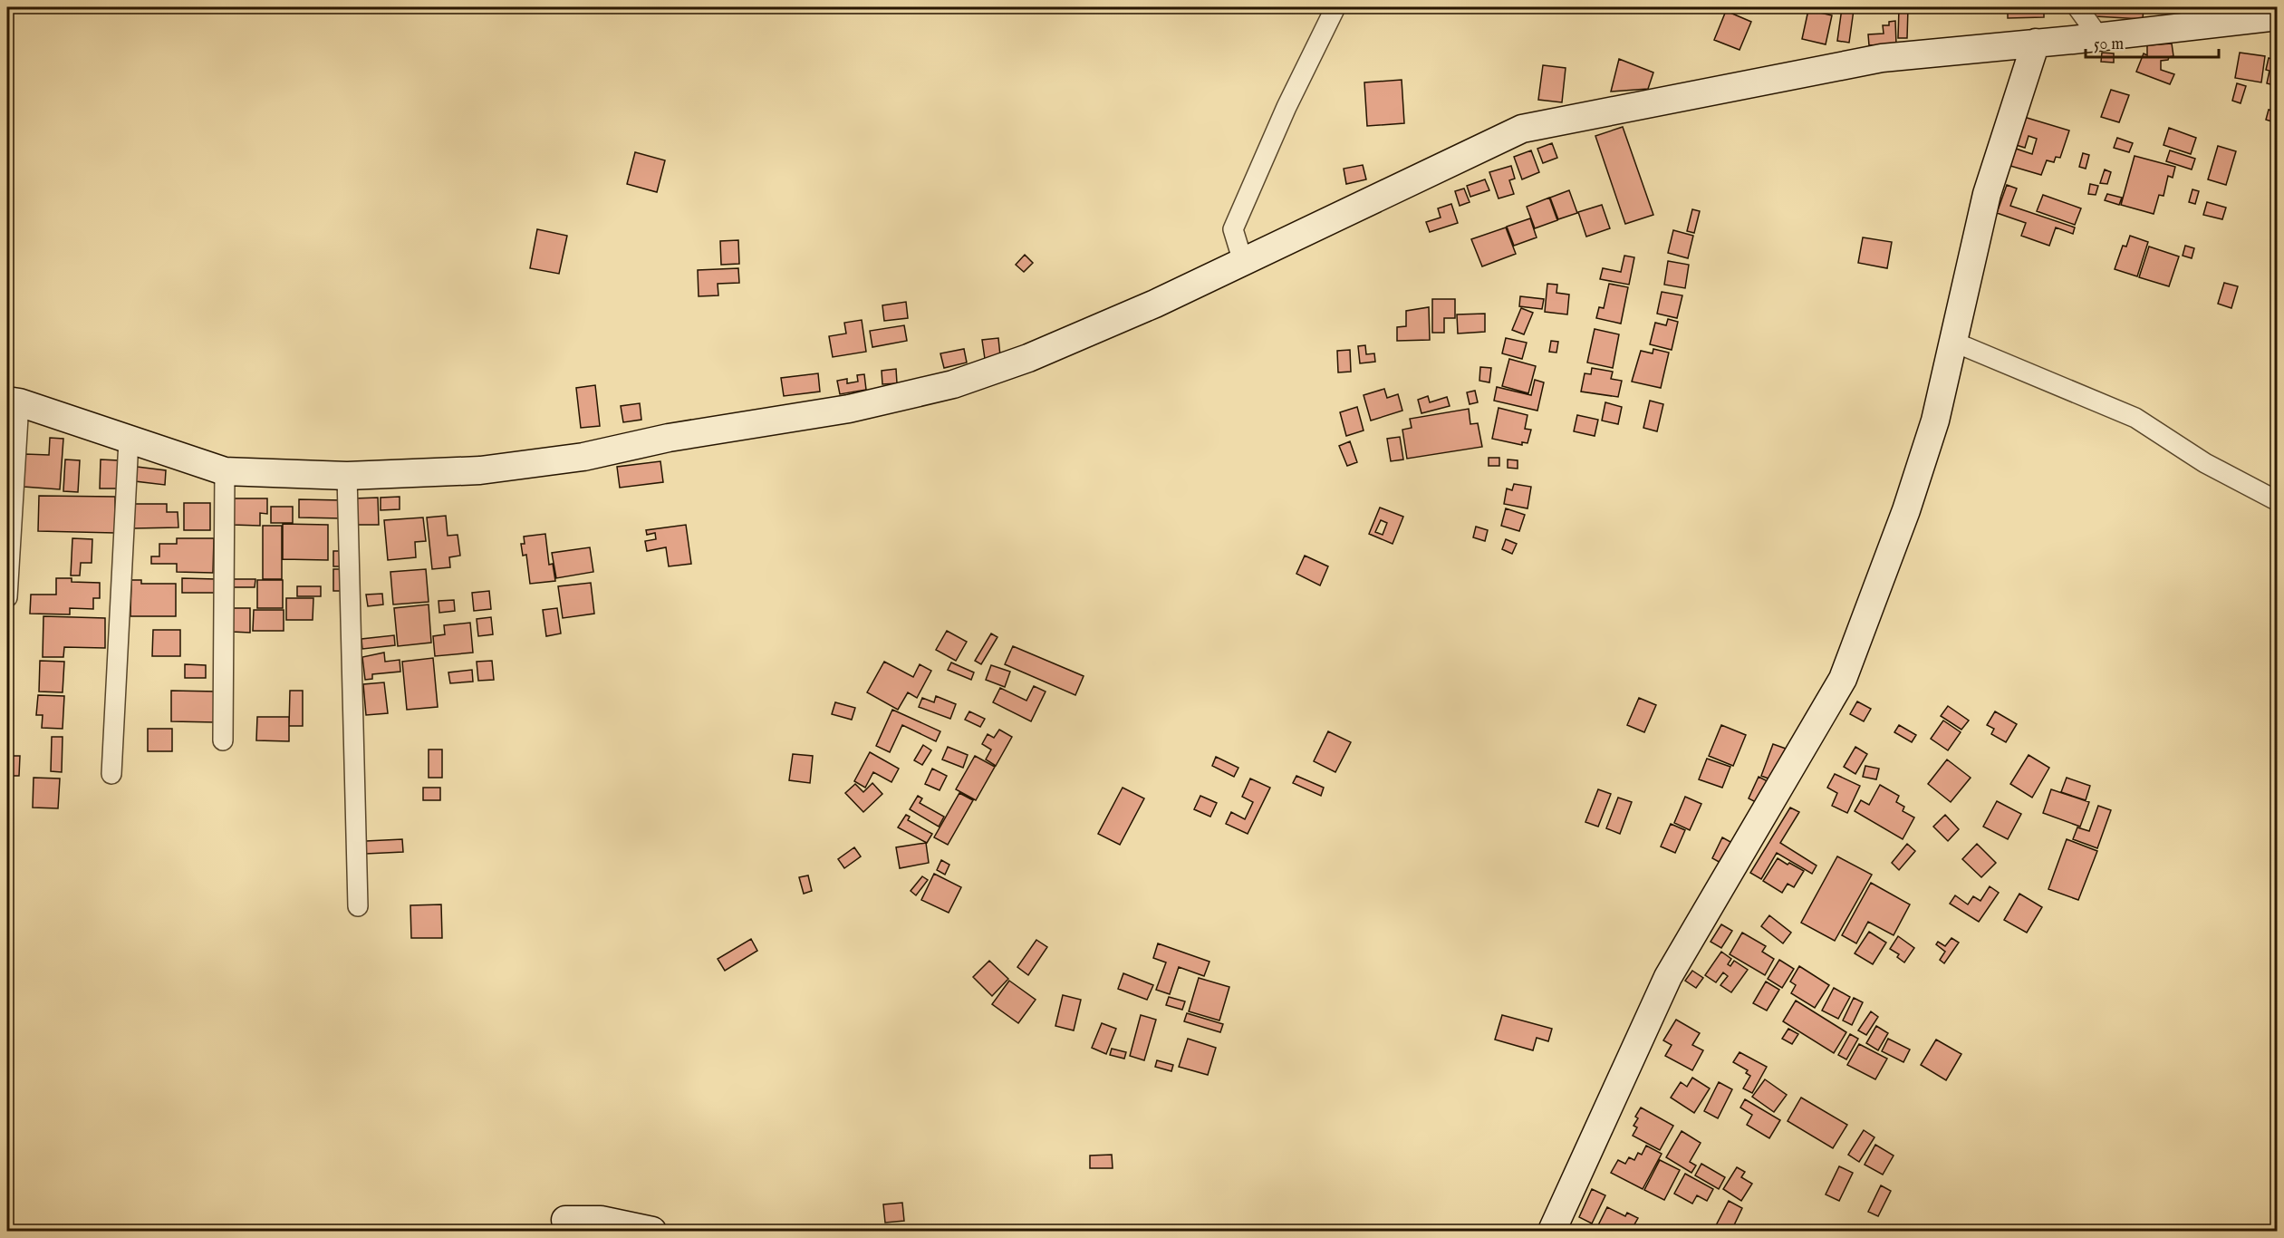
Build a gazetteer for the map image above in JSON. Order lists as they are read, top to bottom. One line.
{"scale_bar":"50 m"}
